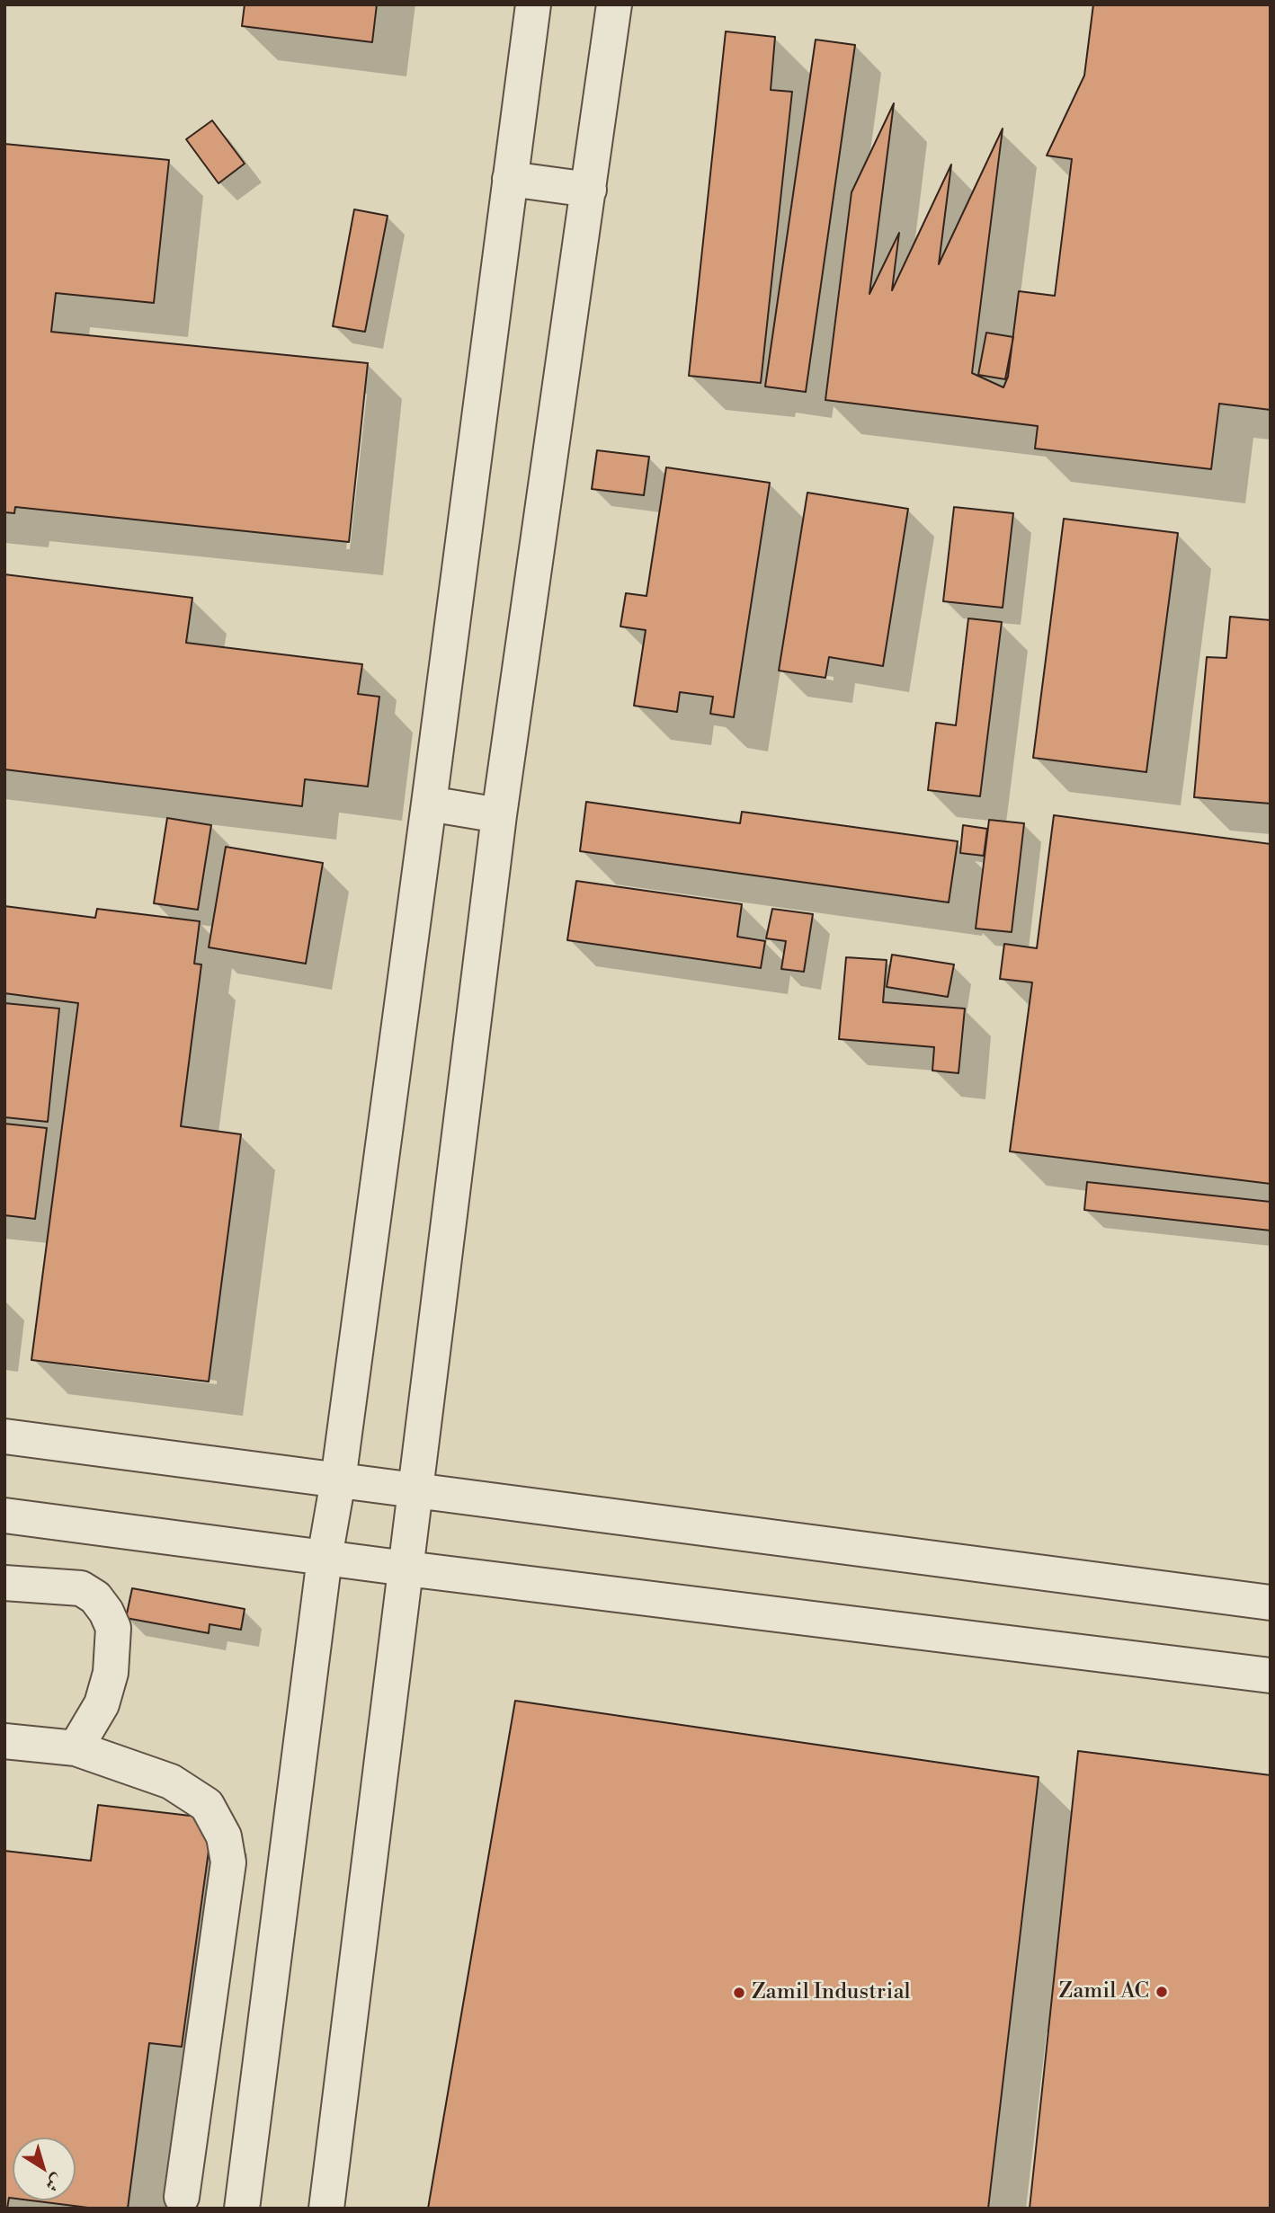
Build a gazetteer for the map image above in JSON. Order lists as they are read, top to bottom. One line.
{"places":["Zamil AC","Zamil Industrial"],"north":"bottom right"}
